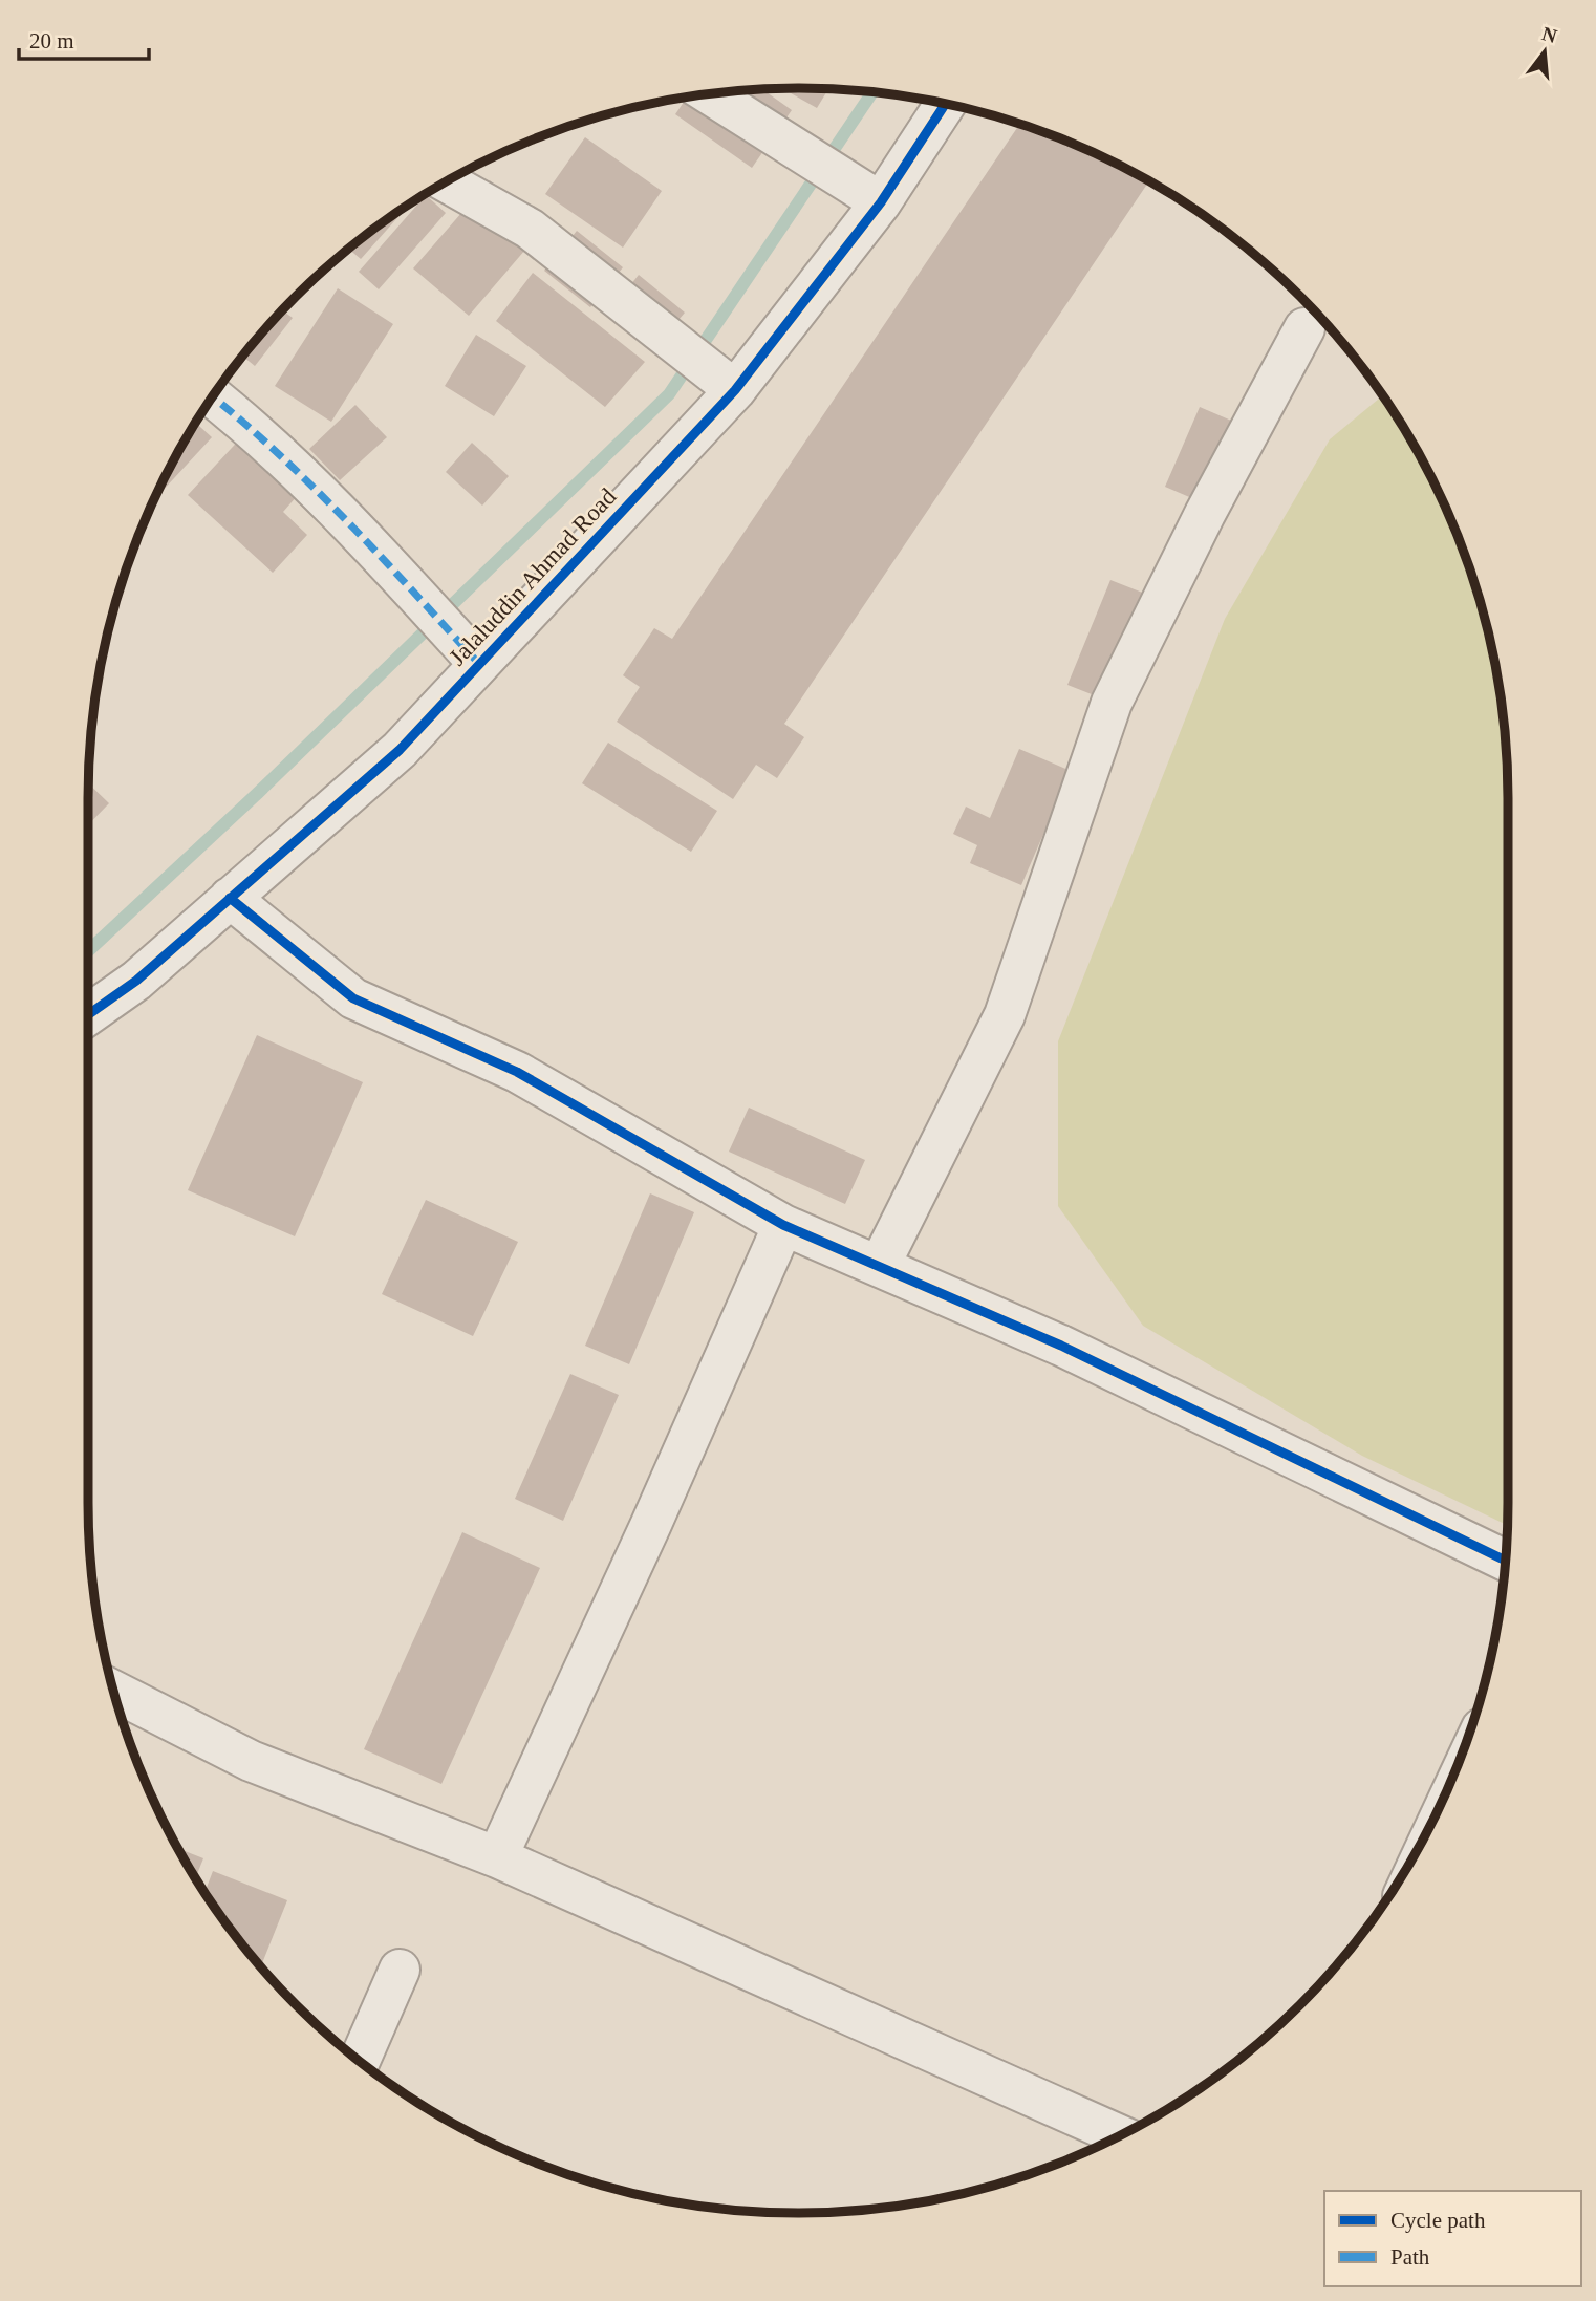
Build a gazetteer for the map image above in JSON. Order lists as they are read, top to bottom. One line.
{"streets":{"street":["Jalaluddin Ahmad Road"]},"legend":["Cycle path","Path"],"scale_bar":"20 m","north":"top"}
